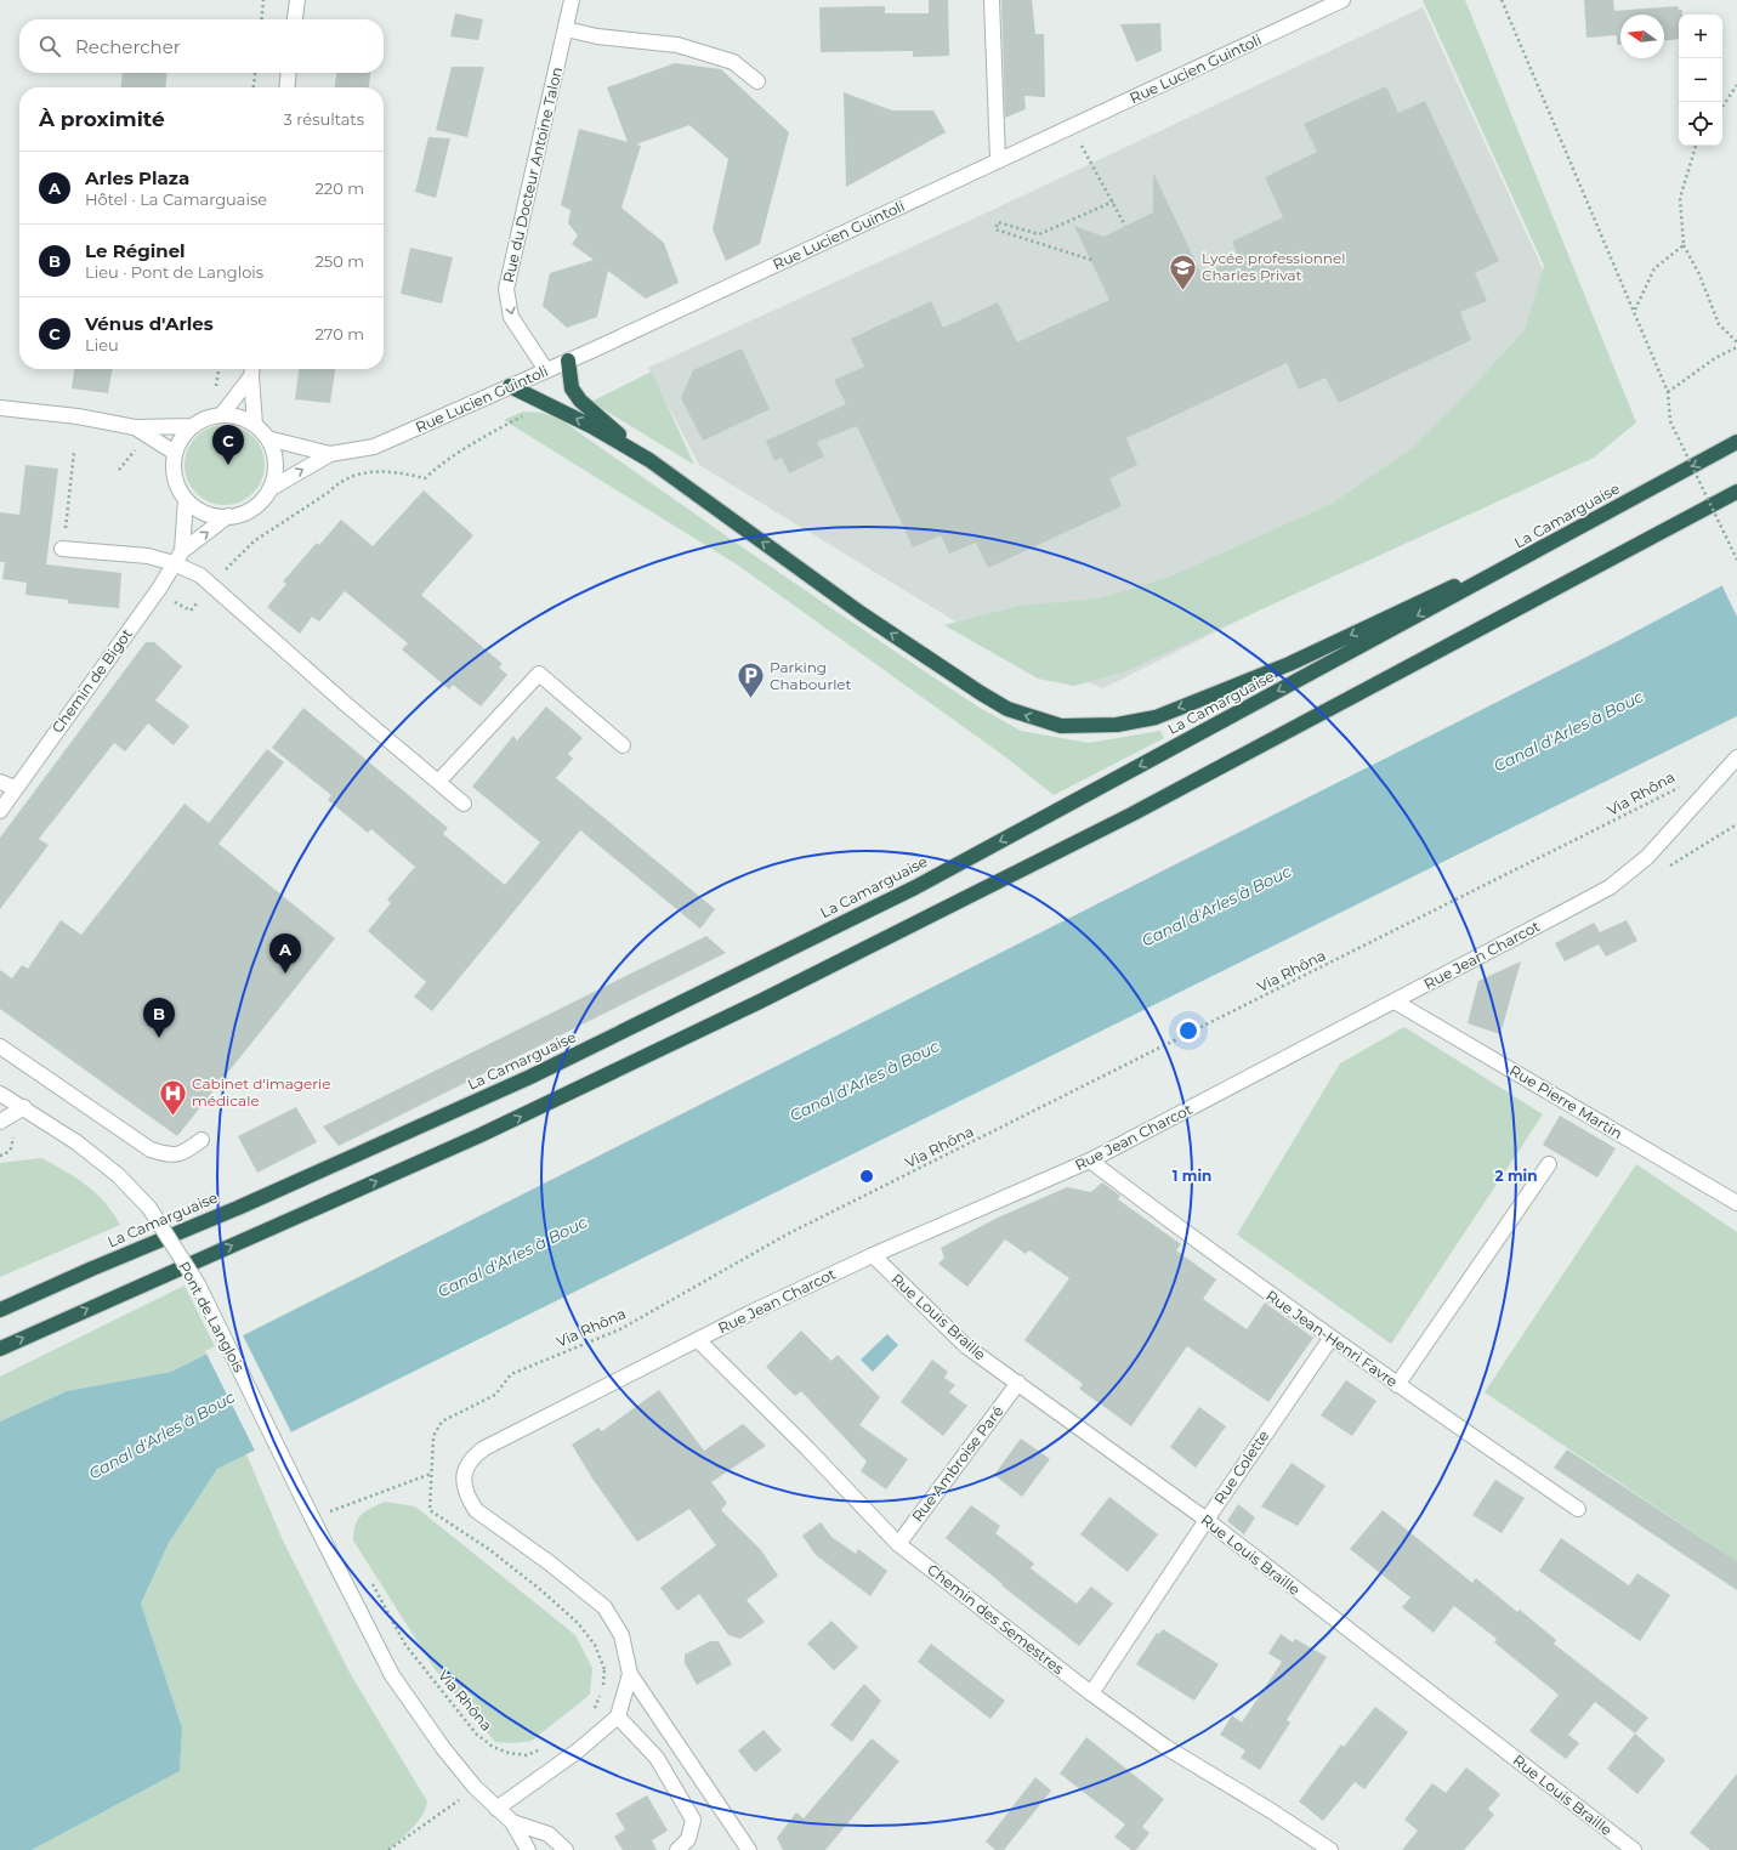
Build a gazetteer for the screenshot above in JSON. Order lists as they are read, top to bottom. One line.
{"streets":{"highway":["La Camarguaise"],"street":["Rue Lucien Guintoli","Rue du Docteur Antoine Talon","Chemin de Bigot","Rue Jean Charcot","Rue Pierre Martin","Pont de Langlois","Rue Louis Braille","Rue Jean-Henri Favre","Rue Ambroise Paré","Rue Colette","Chemin des Semestres"],"path":["Via Rhôna"]},"crossings":[["Rue Lucien Guintoli","Rue du Docteur Antoine Talon"],["Rue Lucien Guintoli","Chemin de Bigot"],["Rue Jean Charcot","Rue Pierre Martin"],["Rue Jean Charcot","Rue Louis Braille"],["Rue Jean Charcot","Rue Jean-Henri Favre"],["Rue Jean Charcot","Chemin des Semestres"],["Rue Louis Braille","Rue Ambroise Paré"],["Rue Louis Braille","Rue Colette"],["Rue Jean-Henri Favre","Rue Colette"],["Rue Ambroise Paré","Chemin des Semestres"],["Rue Colette","Chemin des Semestres"]],"one_way":["Rue du Docteur Antoine Talon"],"water":["Canal d'Arles à Bouc"],"places":{"school or university":["Lycée professionnel Charles Privat"],"parking":["Parking Chabourlet"],"hospital":["Cabinet d'imagerie médicale"]},"north":"left","page":{"map_buttons":["+","−"],"search":"Rechercher","heading":["À proximité","3 résultats"],"list":[{"mark":"A","name":"Arles Plaza","note":"Hôtel · La Camarguaise","value":"220 m"},{"mark":"B","name":"Le Réginel","note":"Lieu · Pont de Langlois","value":"250 m"},{"mark":"C","name":"Vénus d'Arles","note":"Lieu","value":"270 m"}],"pins":["C","A","B"]},"rings":["1 min","2 min"]}
